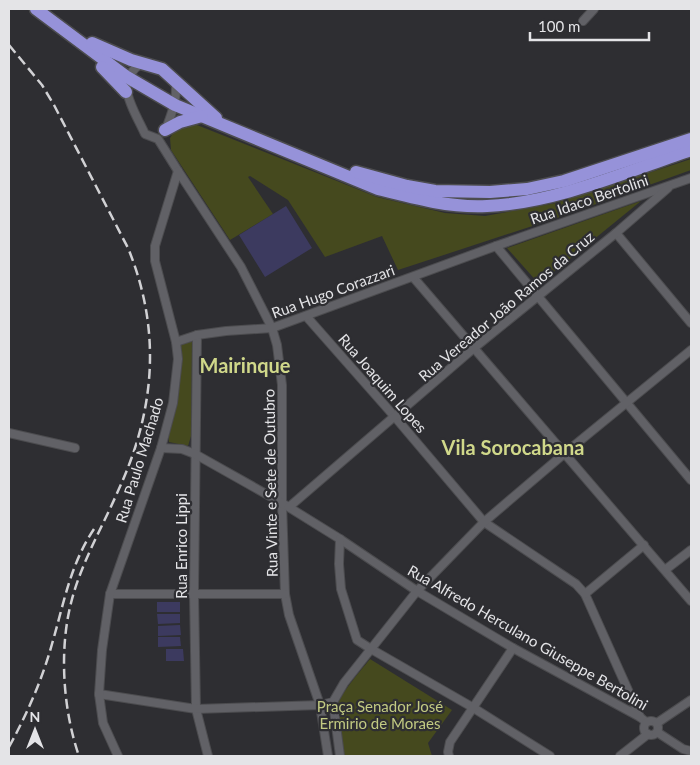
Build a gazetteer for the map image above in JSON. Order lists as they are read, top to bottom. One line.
{"streets":{"street":["Rua Idaco Bertolini","Rua Hugo Corazzari","Rua Vereador João Ramos da Cruz","Rua Joaquim Lopes","Rua Paulo Machado","Rua Vinte e Sete de Outubro","Rua Enrico Lippi","Rua Alfredo Herculano Giuseppe Bertolini"]},"crossings":[["Rua Idaco Bertolini","Rua Hugo Corazzari"],["Rua Idaco Bertolini","Rua Vereador João Ramos da Cruz"],["Rua Hugo Corazzari","Rua Joaquim Lopes"],["Rua Hugo Corazzari","Rua Paulo Machado"],["Rua Hugo Corazzari","Rua Vinte e Sete de Outubro"],["Rua Hugo Corazzari","Rua Enrico Lippi"],["Rua Vereador João Ramos da Cruz","Rua Joaquim Lopes"],["Rua Vereador João Ramos da Cruz","Rua Vinte e Sete de Outubro"],["Rua Vereador João Ramos da Cruz","Rua Alfredo Herculano Giuseppe Bertolini"],["Rua Joaquim Lopes","Rua Alfredo Herculano Giuseppe Bertolini"],["Rua Paulo Machado","Rua Vinte e Sete de Outubro"],["Rua Paulo Machado","Rua Alfredo Herculano Giuseppe Bertolini"],["Rua Vinte e Sete de Outubro","Rua Alfredo Herculano Giuseppe Bertolini"],["Rua Enrico Lippi","Rua Alfredo Herculano Giuseppe Bertolini"]],"districts":["Mairinque","Vila Sorocabana"],"parks":["Praça Senador José Ermirio de Moraes"],"scale_bar":"100 m","north":"top"}
